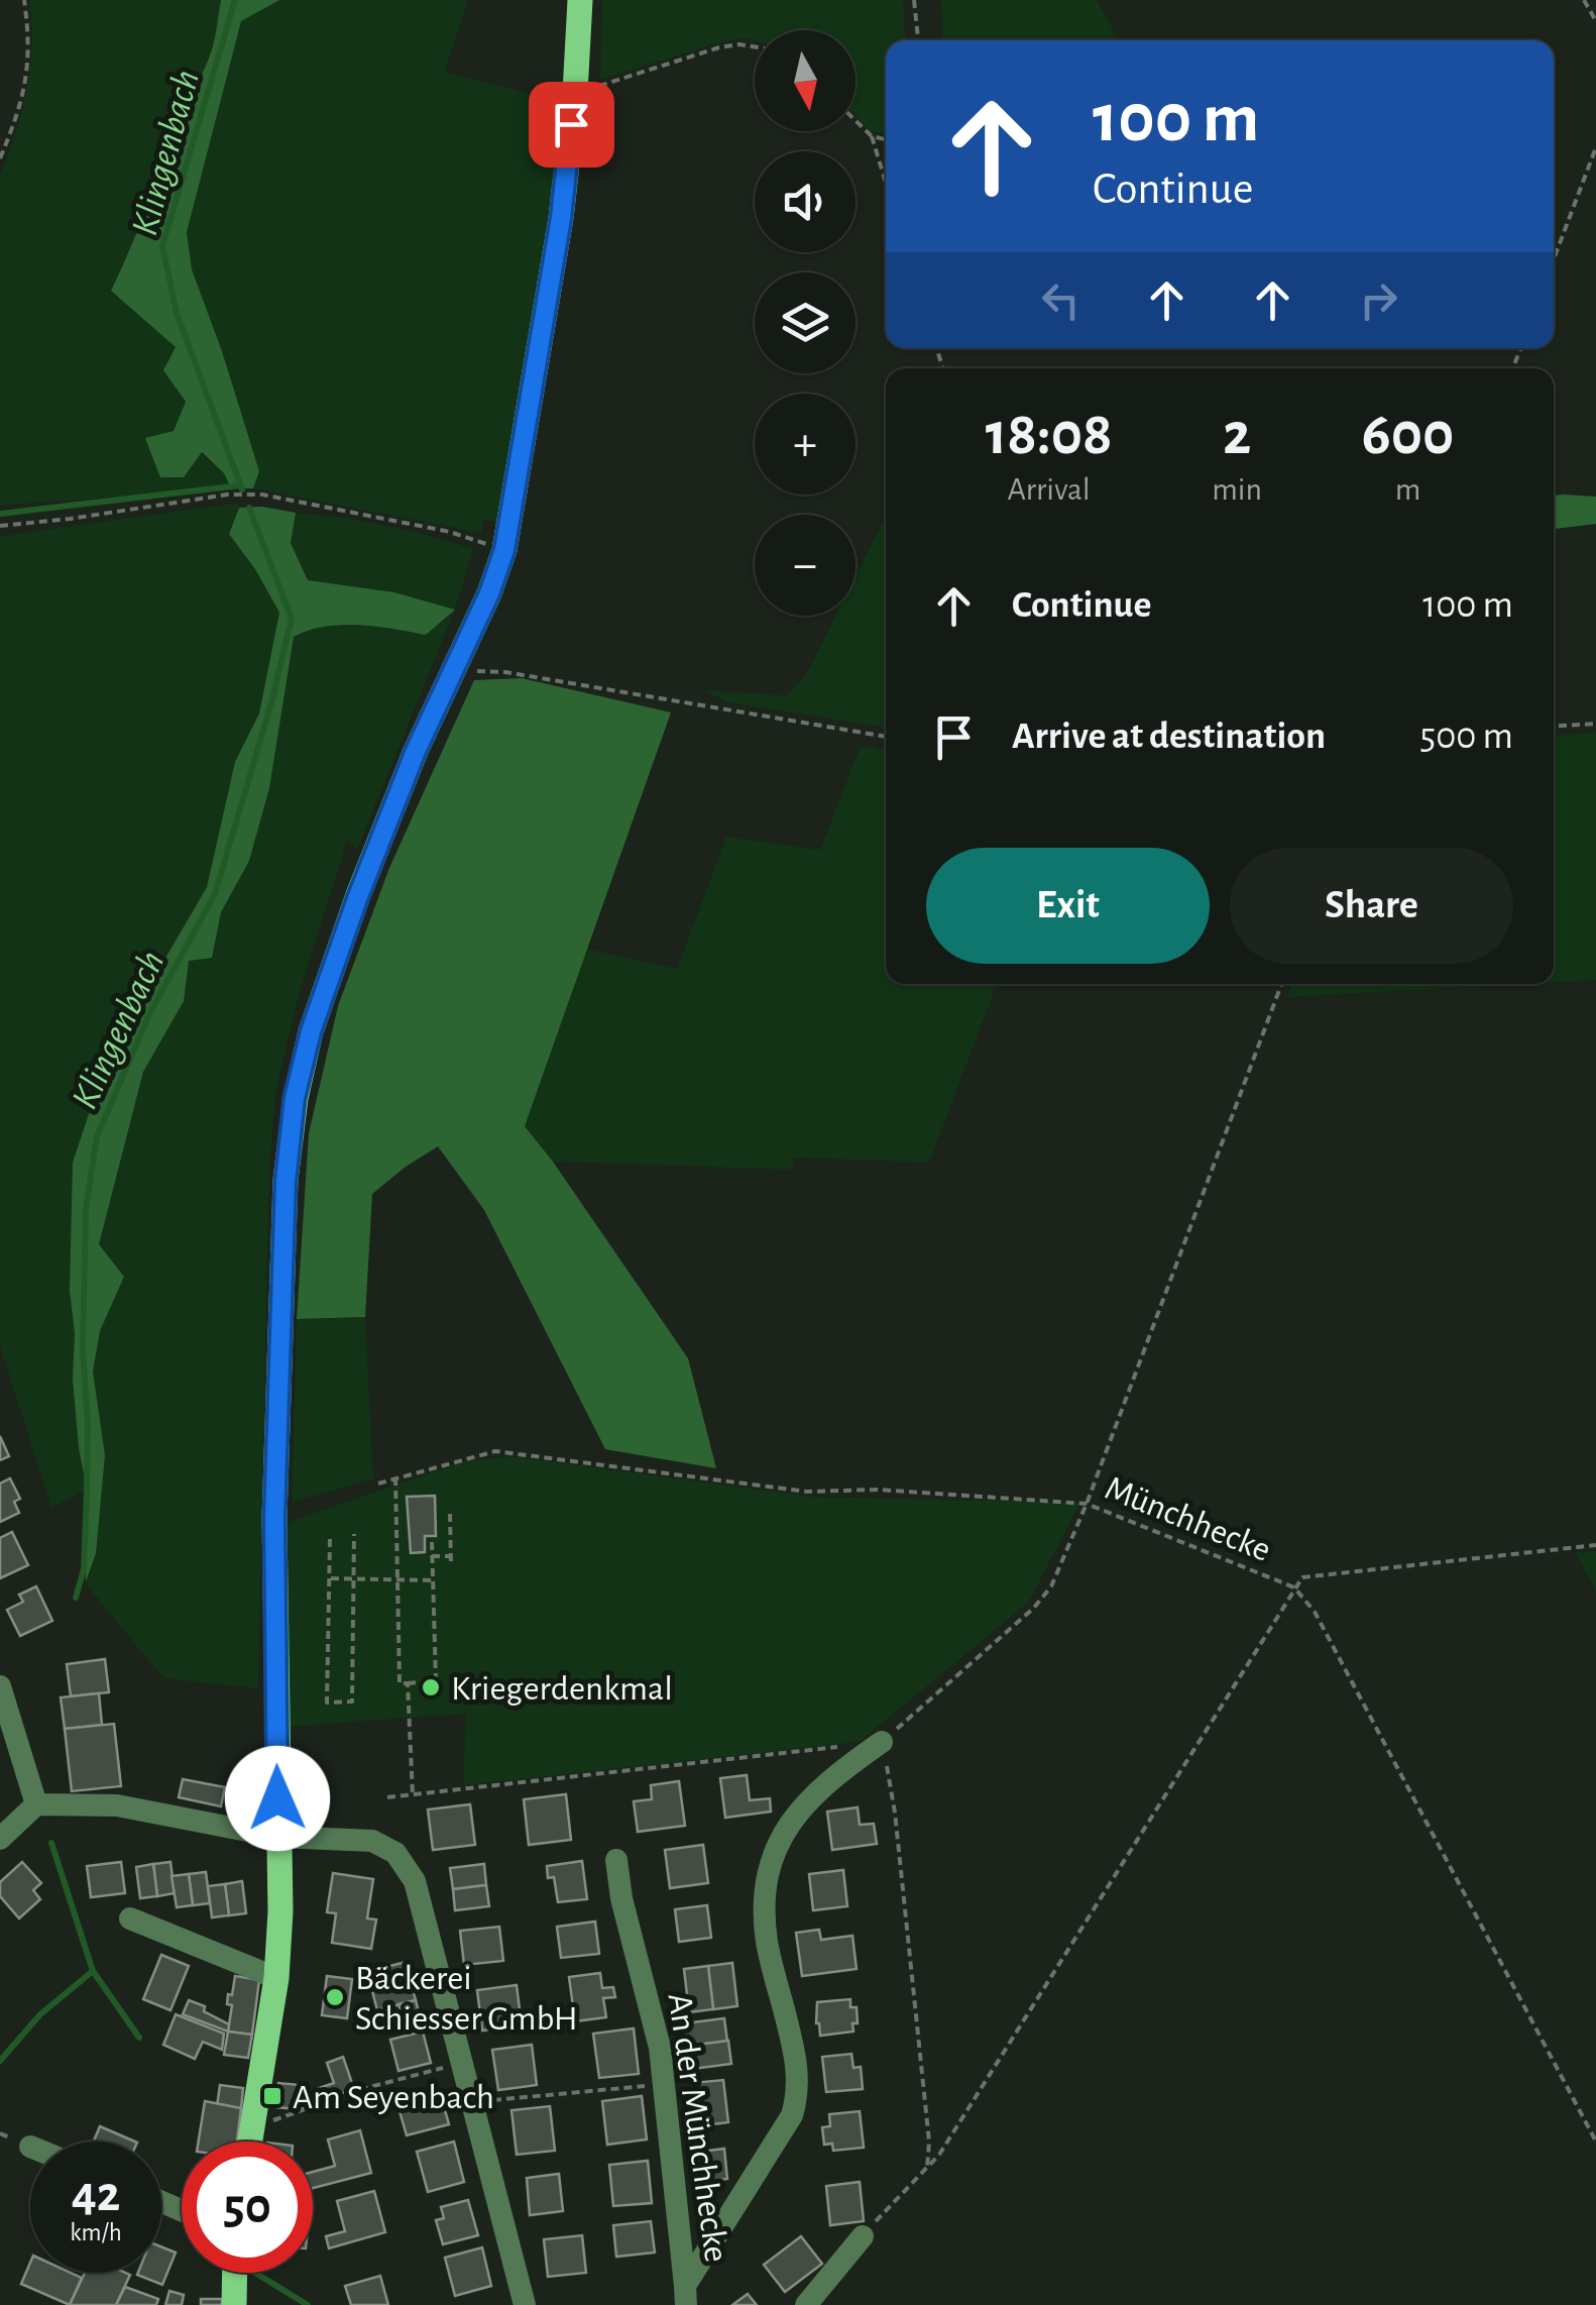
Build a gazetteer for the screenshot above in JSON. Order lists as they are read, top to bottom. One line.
{"streets":{"street":["An der Münchhecke"],"path":["Münchhecke"]},"water":["Klingenbach"],"places":{"other":["Kriegerdenkmal","Bäckerei Schiesser GmbH"],"transit":["Am Seyenbach"]},"north":"bottom","page":{"map_buttons":["+","−"],"turn":["100 m","Continue"],"eta":["18:08","Arrival","2","min","600","m"],"list":[{"name":"Continue","value":"100 m"},{"name":"Arrive at destination","value":"500 m"}],"buttons":["Exit","Share"],"speed":"42 km/h","limit":"50"}}
